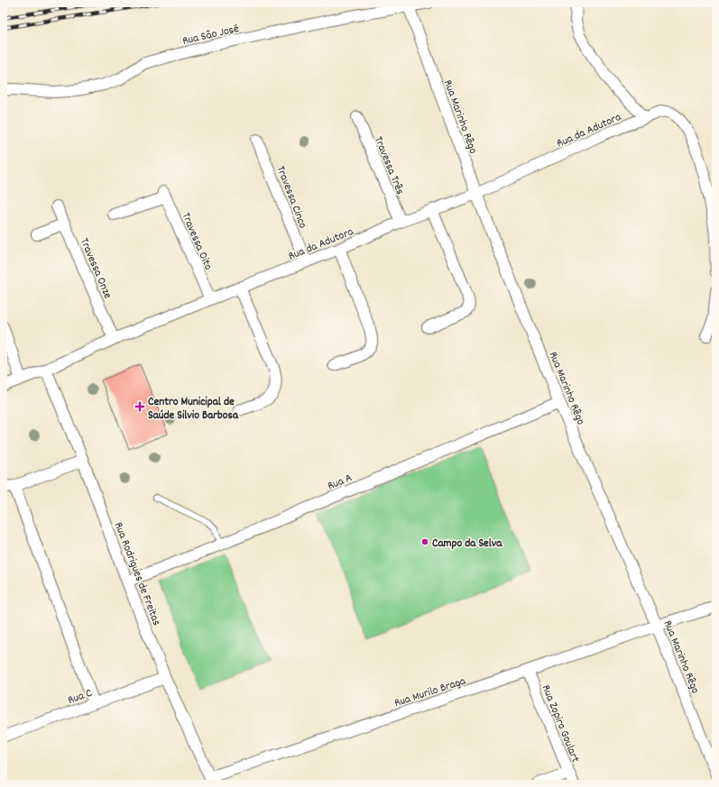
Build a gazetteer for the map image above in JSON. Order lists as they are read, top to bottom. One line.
{"streets":{"street":["Rua São José","Rua Marinho Rêgo","Rua da Adutora","Travessa Três","Travessa Cinco","Travessa Oito","Travessa Onze","Rua A","Rua Rodrigues de Freitas","Rua Murilo Braga","Rua C","Rua Zopiro Goulart"]},"crossings":[["Rua São José","Rua Marinho Rêgo"],["Rua Marinho Rêgo","Rua da Adutora"],["Rua Marinho Rêgo","Rua A"],["Rua Marinho Rêgo","Rua Murilo Braga"],["Rua da Adutora","Travessa Três"],["Rua da Adutora","Travessa Cinco"],["Rua da Adutora","Travessa Oito"],["Rua da Adutora","Travessa Onze"],["Rua da Adutora","Rua Rodrigues de Freitas"],["Rua A","Rua Rodrigues de Freitas"],["Rua Rodrigues de Freitas","Rua Murilo Braga"],["Rua Rodrigues de Freitas","Rua C"],["Rua Murilo Braga","Rua Zopiro Goulart"]],"places":{"health":["Centro Municipal de Saúde Silvio Barbosa"],"other":["Campo da Selva"]}}
